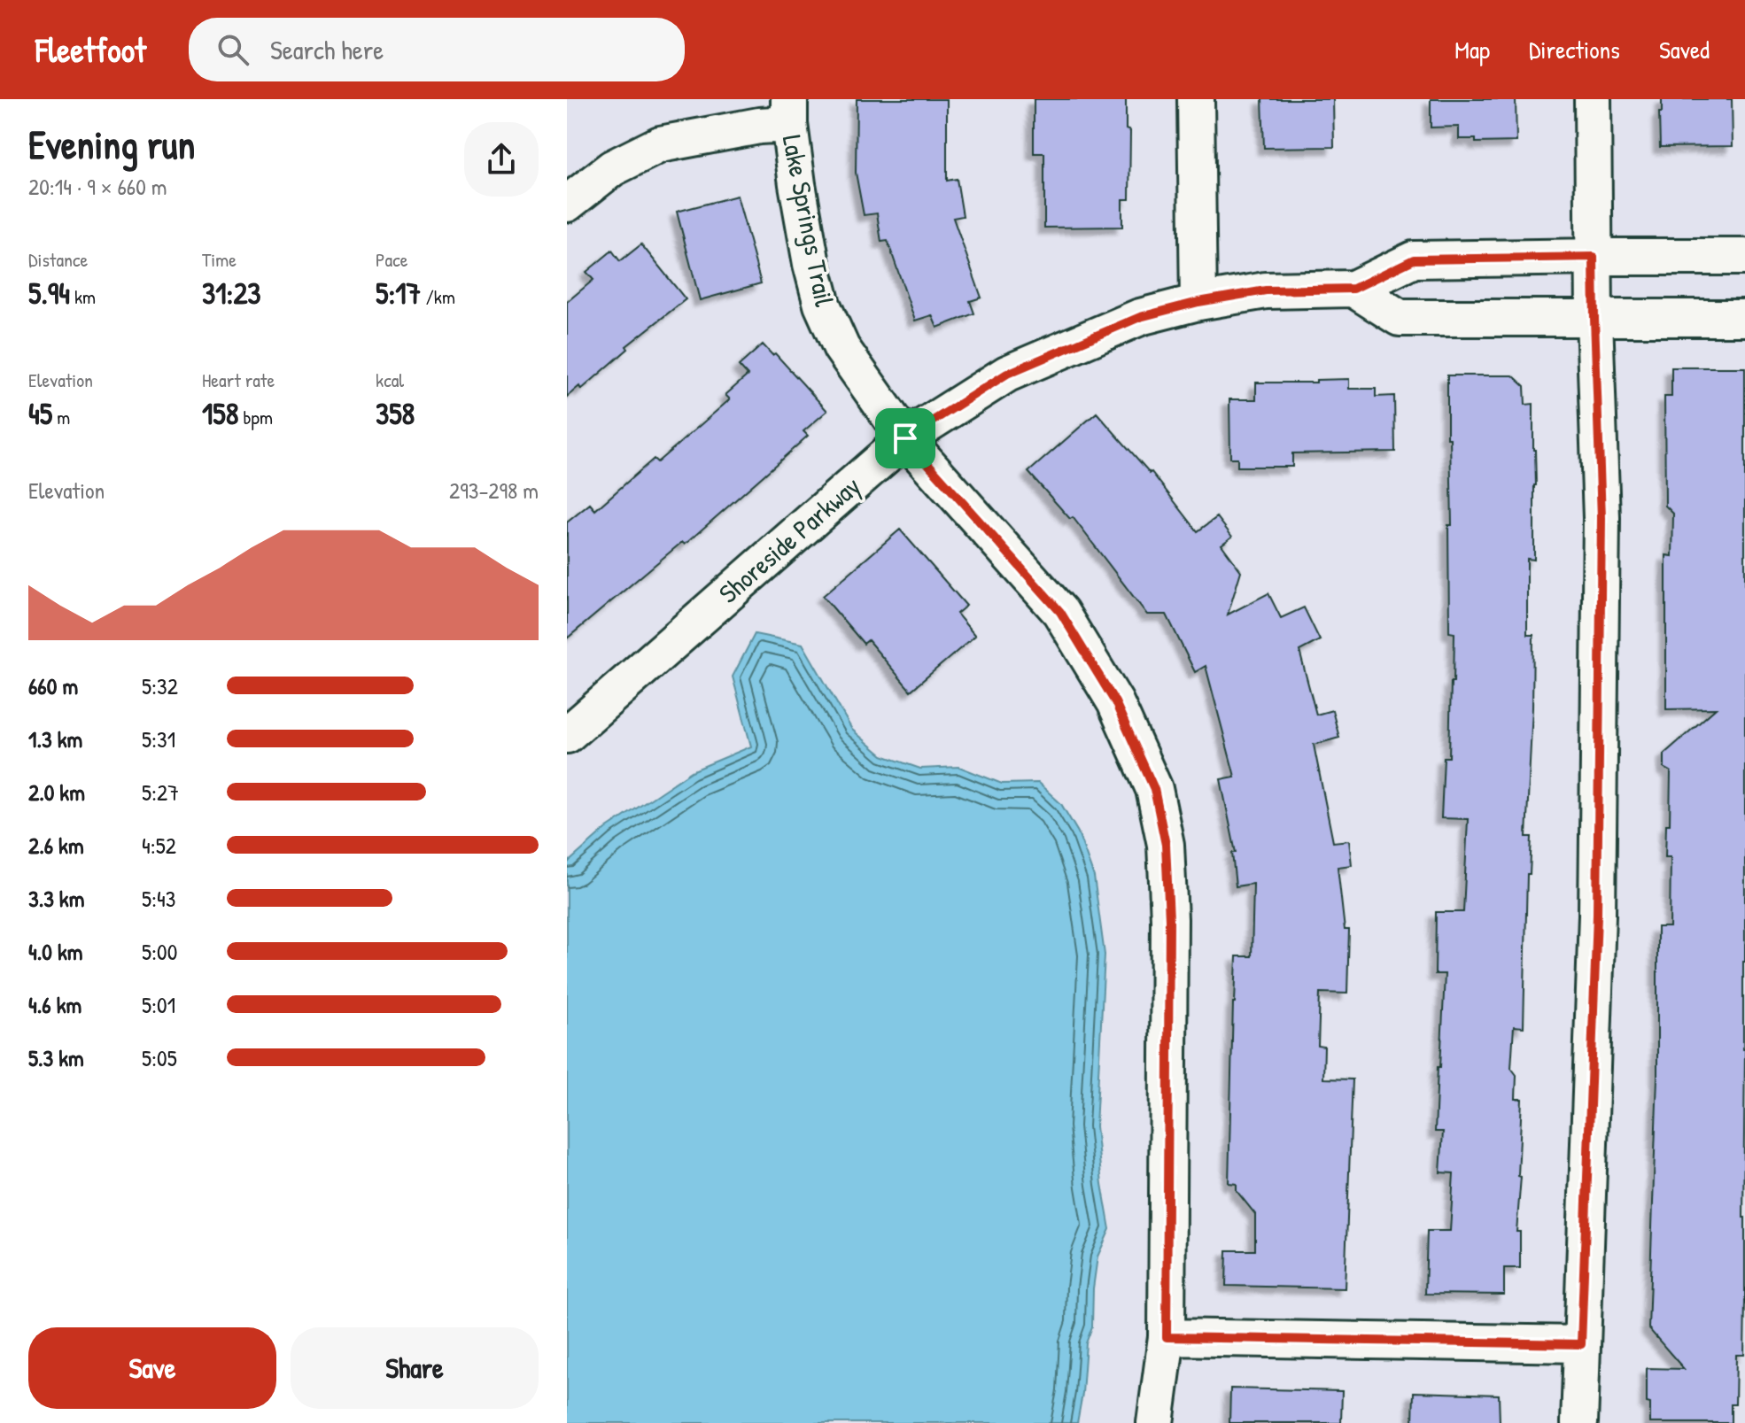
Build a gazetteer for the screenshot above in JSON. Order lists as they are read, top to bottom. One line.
{"streets":{"street":["Lake Springs Trail","Shoreside Parkway"]},"crossings":[["Lake Springs Trail","Shoreside Parkway"]],"page":{"header":"Fleetfoot","search":"Search here","nav":["Map","Directions","Saved"],"heading":["Evening run","20:14 · 9 × 660 m"],"stats":[["Distance","5.94 km"],["Time","31:23"],["Pace","5:17 /km"],["Elevation","45 m"],["Heart rate","158 bpm"],["kcal","358"]],"chart":["Elevation","293–298 m"],"list":[{"name":"660 m","note":"5:32"},{"name":"1.3 km","note":"5:31"},{"name":"2.0 km","note":"5:27"},{"name":"2.6 km","note":"4:52"},{"name":"3.3 km","note":"5:43"},{"name":"4.0 km","note":"5:00"},{"name":"4.6 km","note":"5:01"},{"name":"5.3 km","note":"5:05"}],"buttons":["Save","Share"]}}
